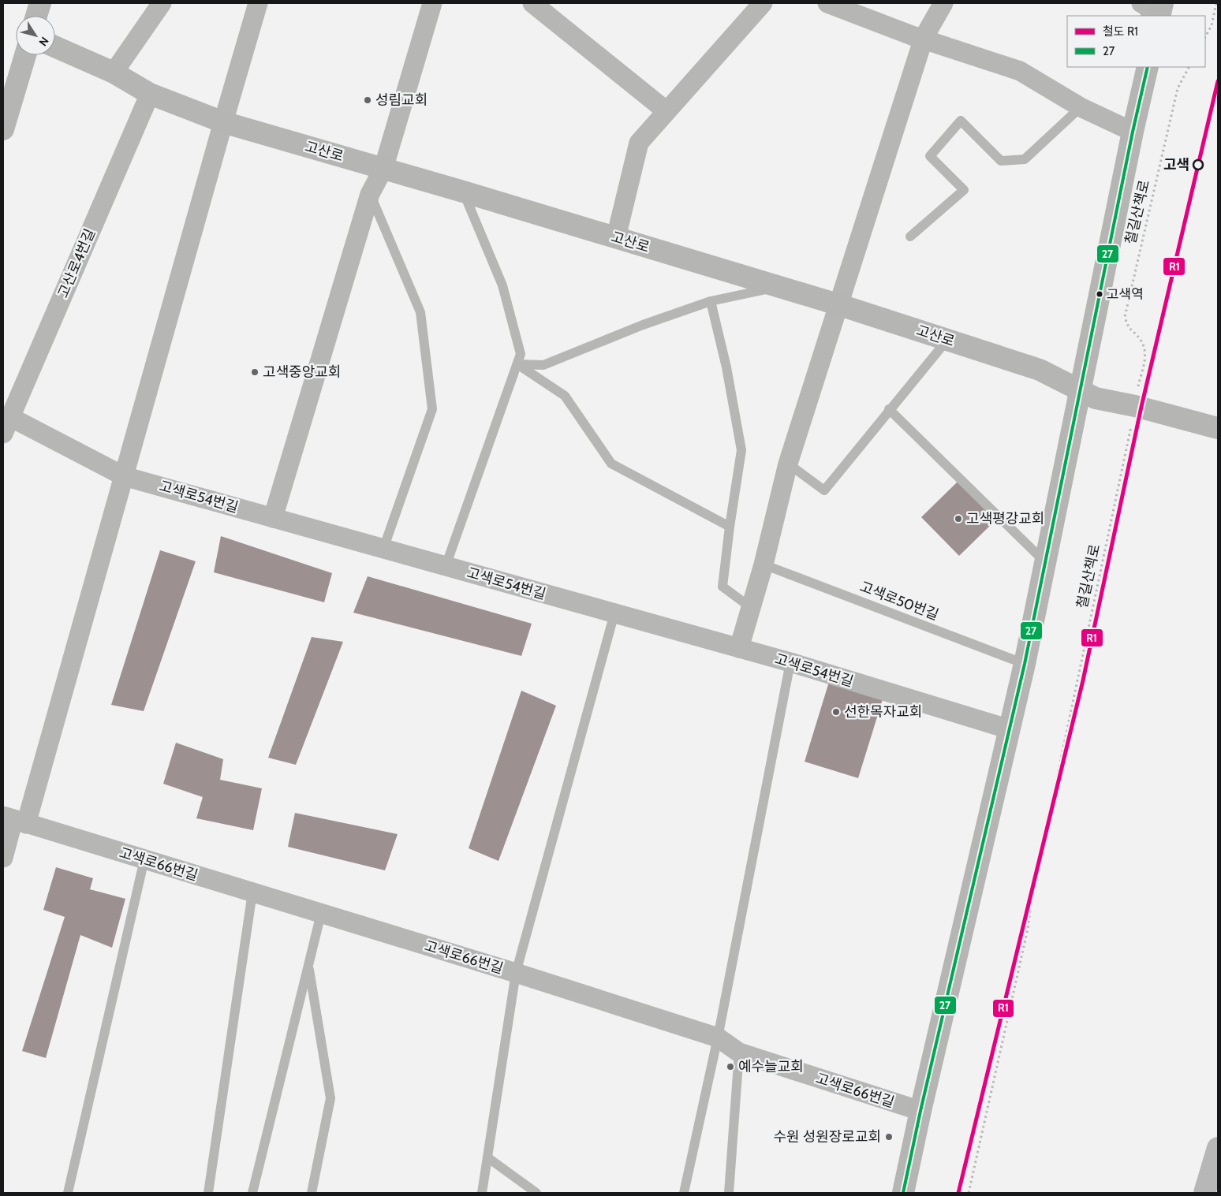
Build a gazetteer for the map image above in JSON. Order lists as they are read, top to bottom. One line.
{"streets":{"street":["고산로","고산로4번길","고색로54번길","고색로66번길"],"lane":["고색로50번길"],"path":["철길산책로"]},"crossings":[["고산로","철길산책로"],["고산로","고산로4번길"],["고산로4번길","고색로54번길"]],"places":["성림교회","고색","고색역","고색중앙교회","고색평강교회","선한목자교회","예수늘교회","수원 성원장로교회"],"lines":["transit line 27","rail line R1"],"legend":["철도 R1","27"],"north":"bottom right"}
